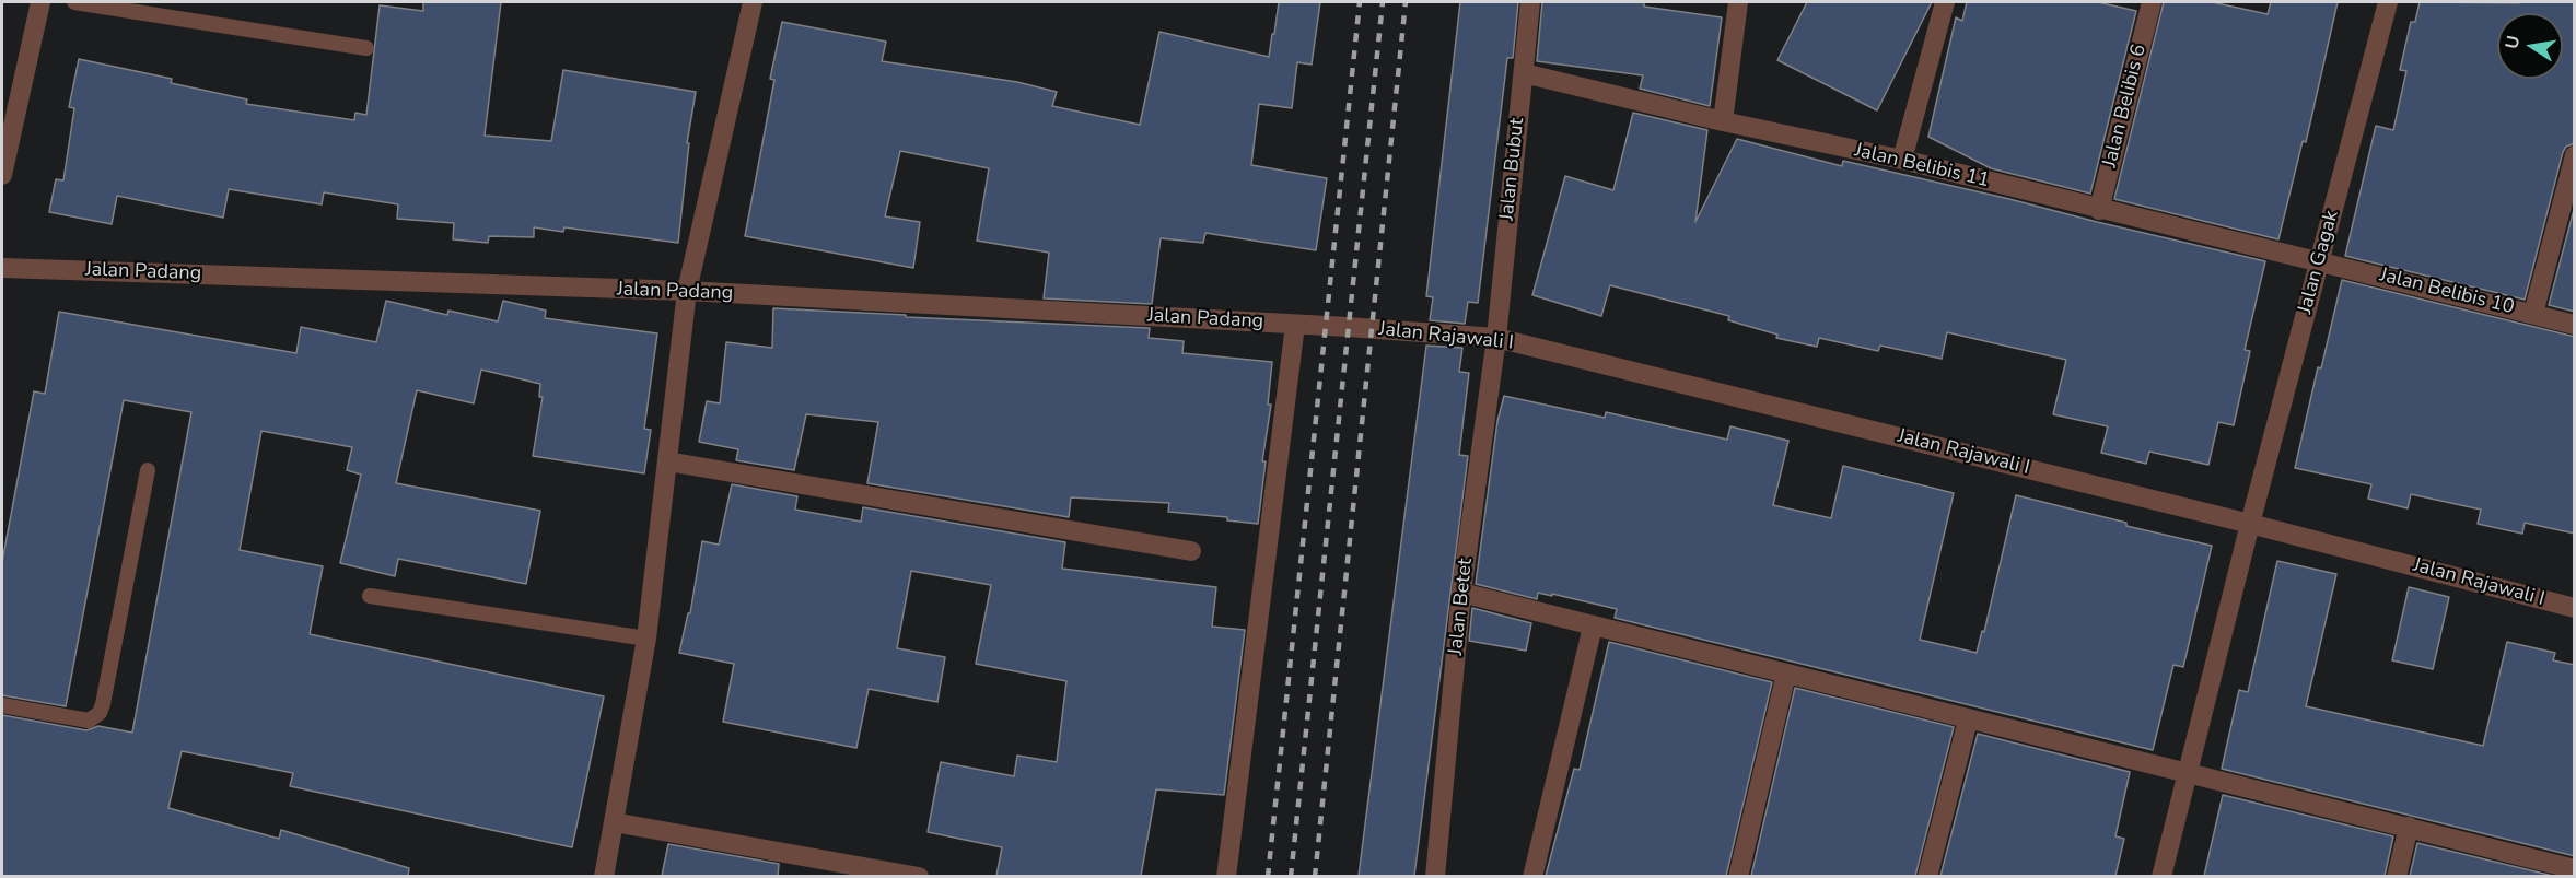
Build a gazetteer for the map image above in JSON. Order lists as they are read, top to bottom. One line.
{"streets":{"street":["Jalan Belibis 6","Jalan Belibis 11","Jalan Bubut","Jalan Gagak","Jalan Padang","Jalan Belibis 10","Jalan Rajawali I","Jalan Betet"]},"crossings":[["Jalan Belibis 6","Jalan Belibis 11"],["Jalan Belibis 11","Jalan Bubut"],["Jalan Belibis 11","Jalan Gagak"],["Jalan Belibis 11","Jalan Belibis 10"],["Jalan Bubut","Jalan Rajawali I"],["Jalan Bubut","Jalan Betet"],["Jalan Gagak","Jalan Belibis 10"],["Jalan Gagak","Jalan Rajawali I"],["Jalan Padang","Jalan Rajawali I"],["Jalan Rajawali I","Jalan Betet"]],"north":"left"}
